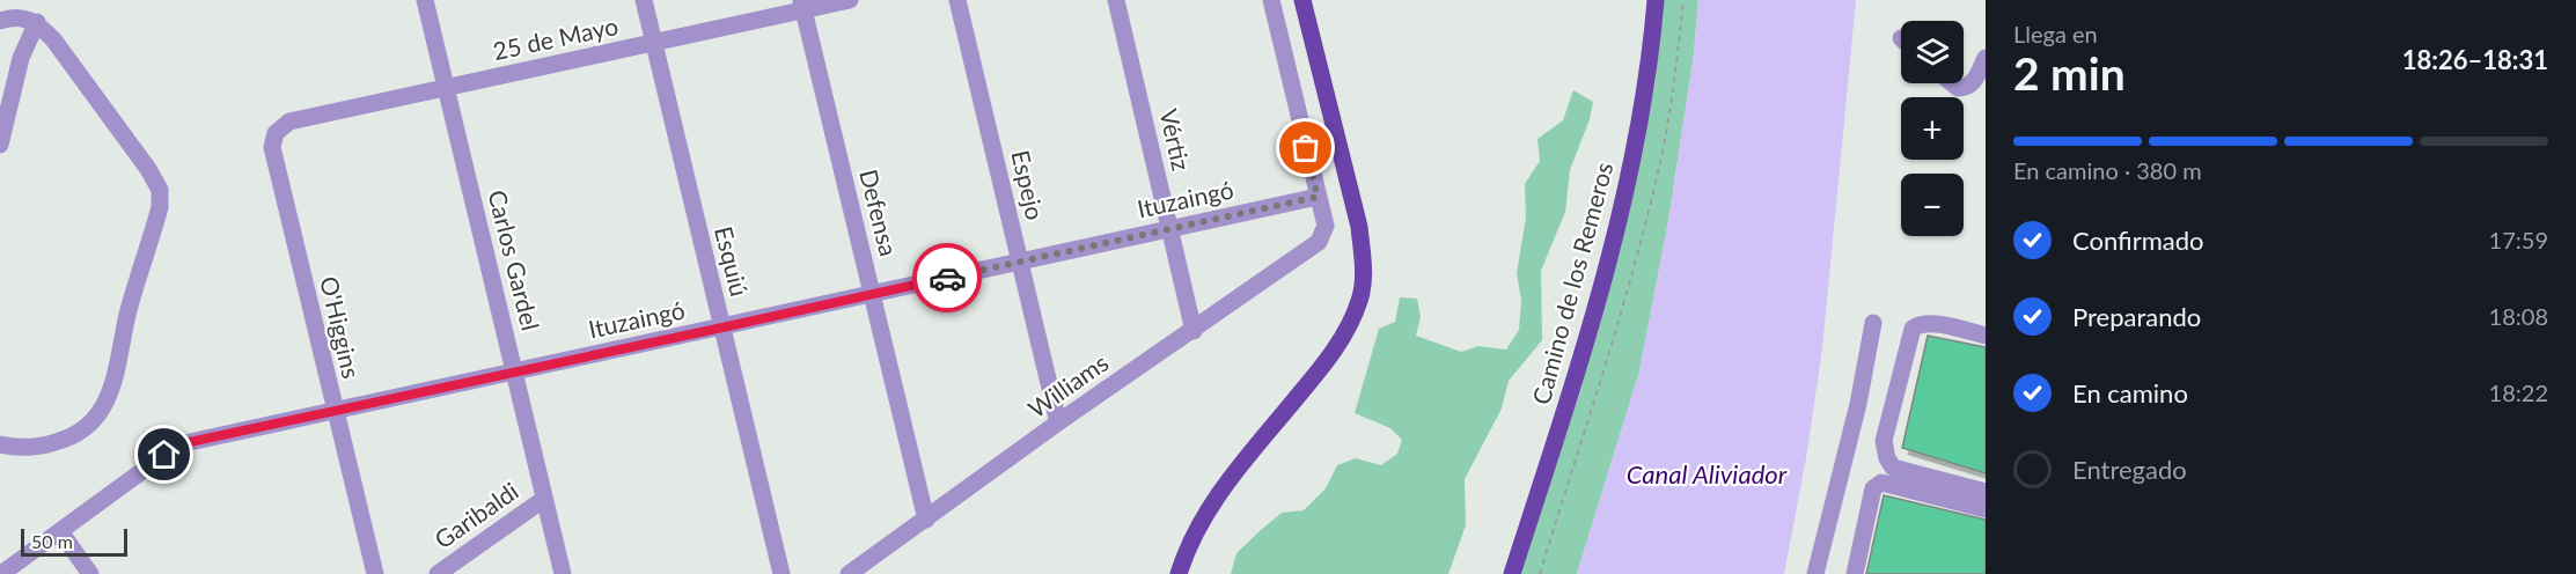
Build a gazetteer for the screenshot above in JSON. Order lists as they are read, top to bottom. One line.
{"streets":{"main road":["Camino de los Remeros"],"street":["25 de Mayo","Vértiz","Espejo","Ituzaingó","Defensa","Carlos Gardel","Esquiú","O'Higgins","Williams","Garibaldi"]},"crossings":[["25 de Mayo","Defensa"],["25 de Mayo","Carlos Gardel"],["25 de Mayo","Esquiú"],["25 de Mayo","O'Higgins"],["Vértiz","Ituzaingó"],["Vértiz","Williams"],["Espejo","Ituzaingó"],["Espejo","Williams"],["Ituzaingó","Defensa"],["Ituzaingó","Carlos Gardel"],["Ituzaingó","Esquiú"],["Ituzaingó","O'Higgins"],["Ituzaingó","Williams"],["Defensa","Williams"],["Carlos Gardel","Garibaldi"]],"water":["Canal Aliviador"],"scale_bar":"50 m","page":{"heading":["2 min","Llega en","18:26–18:31"],"map_buttons":["+","−"],"bar":"En camino · 380 m","list":[["Confirmado","17:59"],["Preparando","18:08"],["En camino","18:22"],"Entregado"],"scale":"50 m"}}
